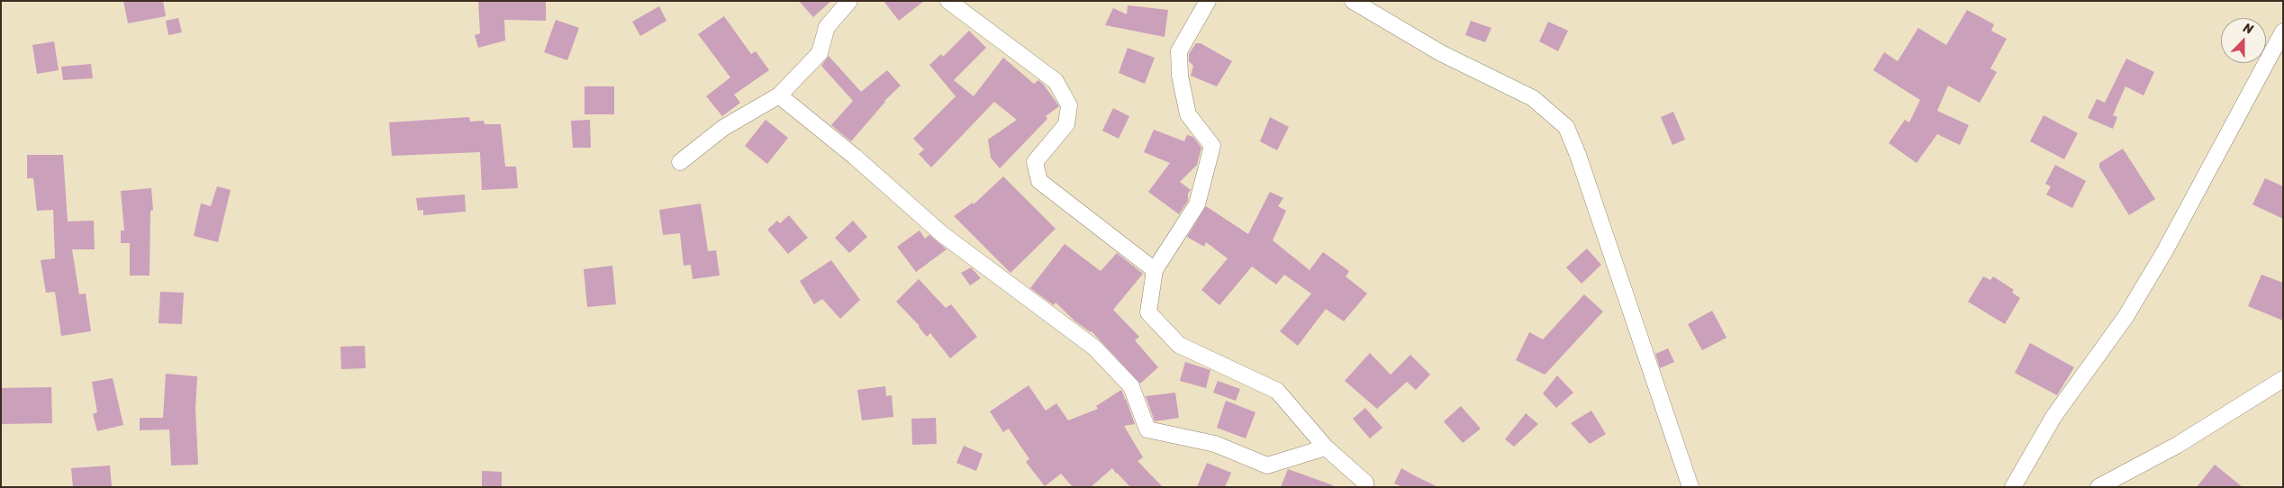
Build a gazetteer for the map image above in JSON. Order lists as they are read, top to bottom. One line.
{"north":"top"}
